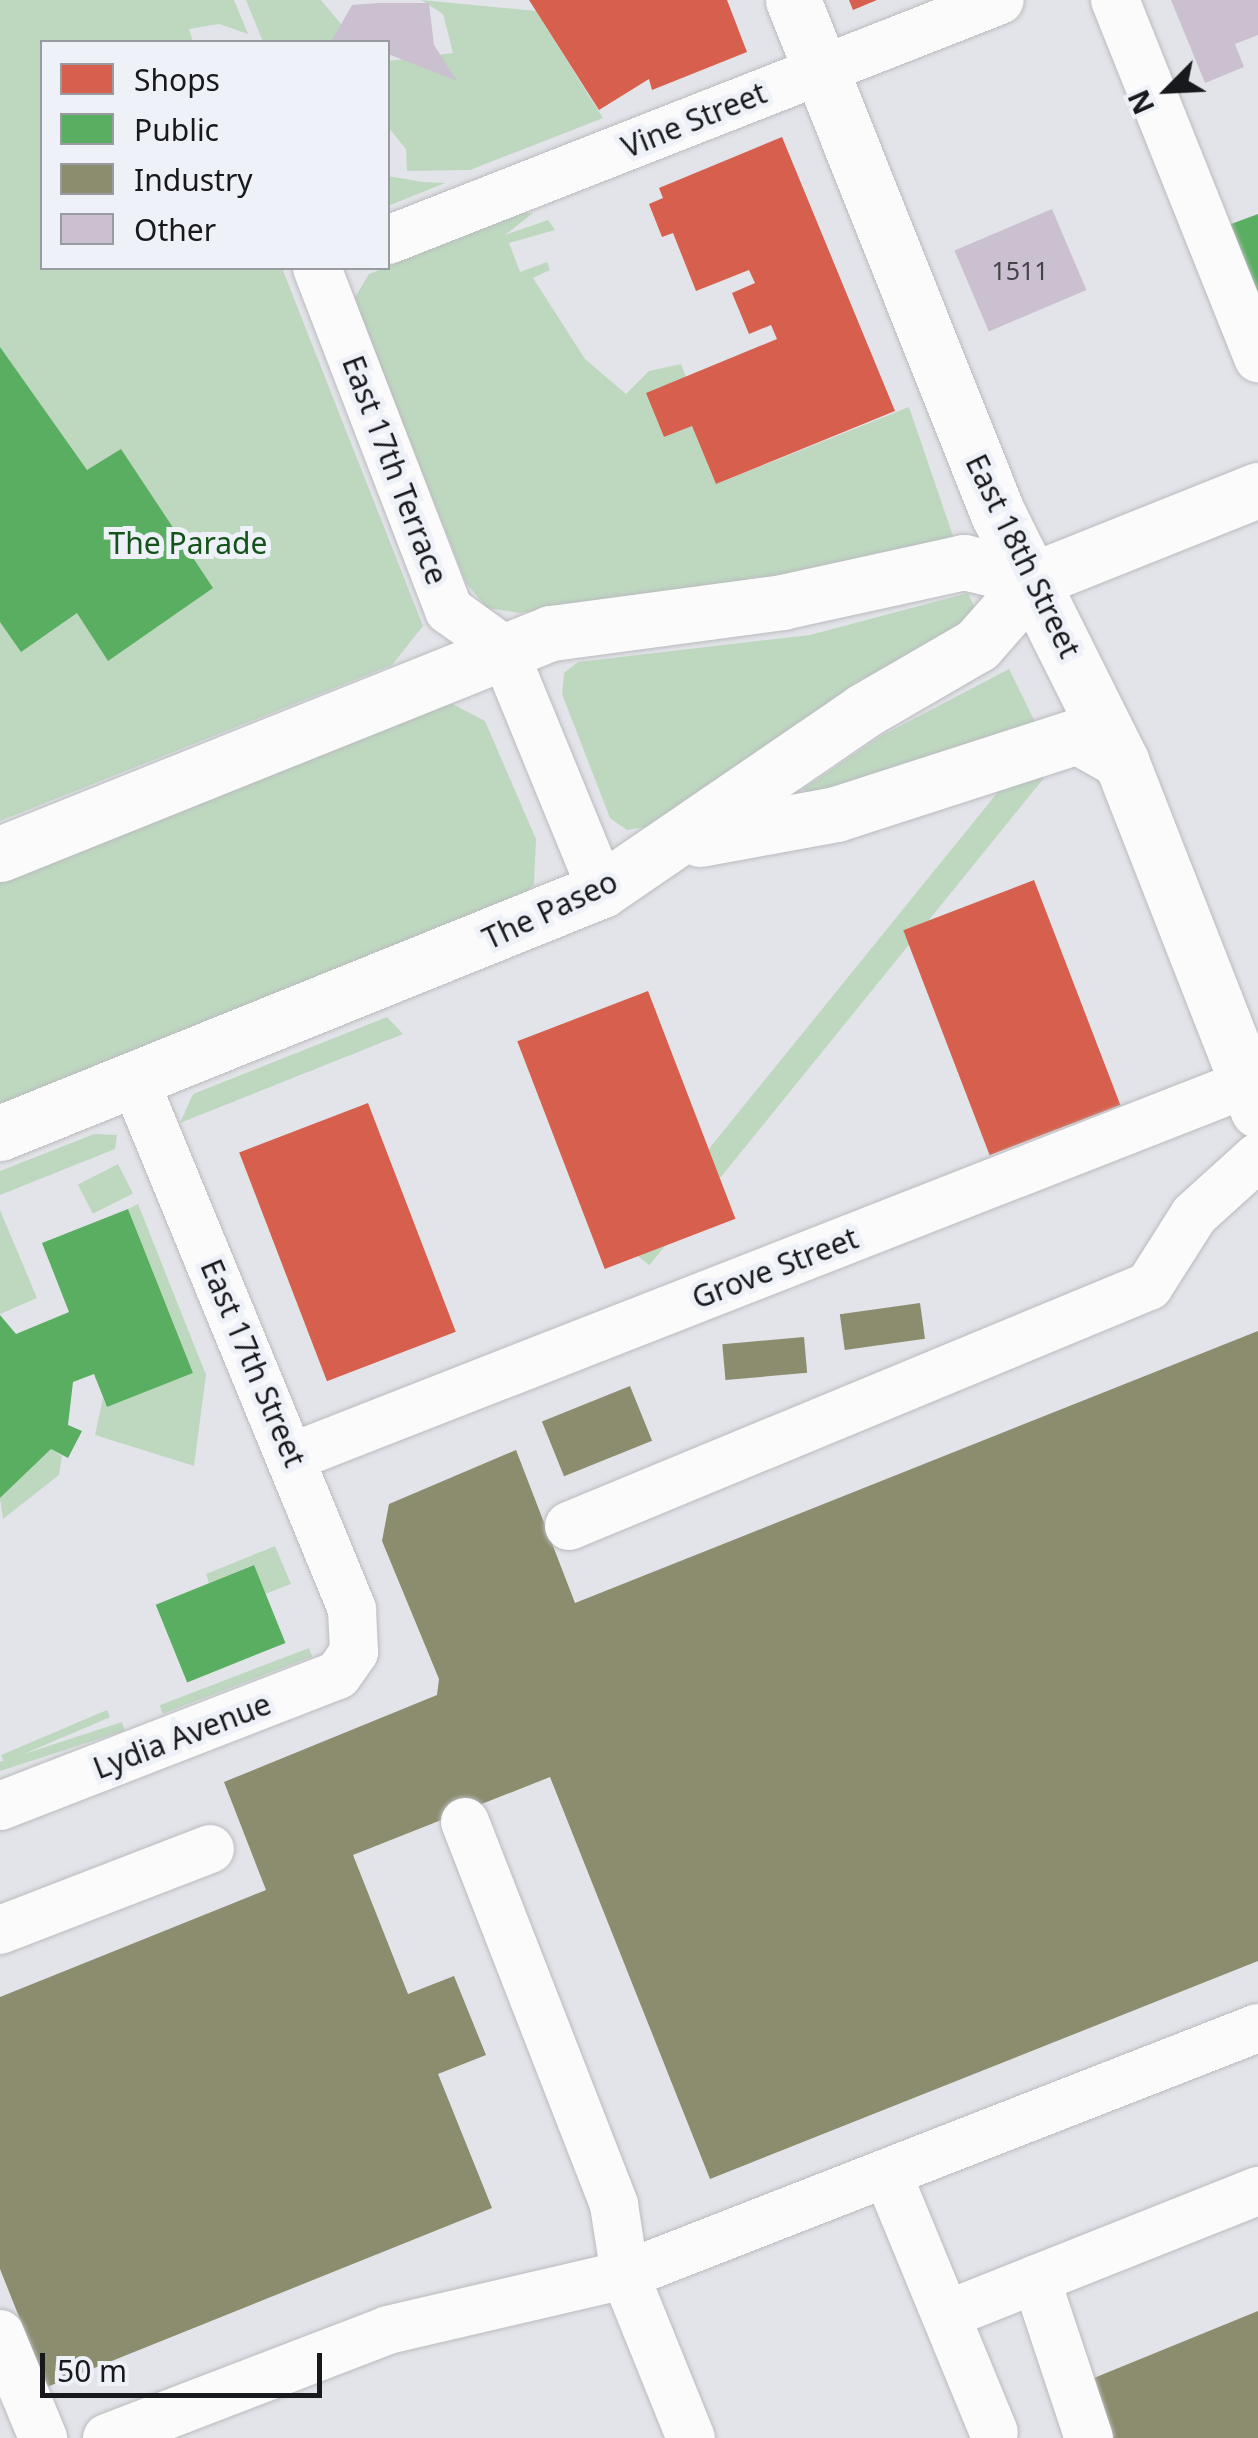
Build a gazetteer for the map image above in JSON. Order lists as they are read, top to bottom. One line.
{"streets":{"main road":["East 18th Street","The Paseo"],"street":["Vine Street","East 17th Terrace","Grove Street","East 17th Street","Lydia Avenue"]},"crossings":[["Vine Street","East 18th Street"],["East 18th Street","The Paseo"],["East 18th Street","Grove Street"],["The Paseo","East 17th Street"],["Grove Street","East 17th Street"],["East 17th Street","Lydia Avenue"]],"parks":["The Parade"],"house_numbers":["1511"],"legend":["Shops","Public","Industry","Other"],"scale_bar":"50 m","north":"bottom left"}
